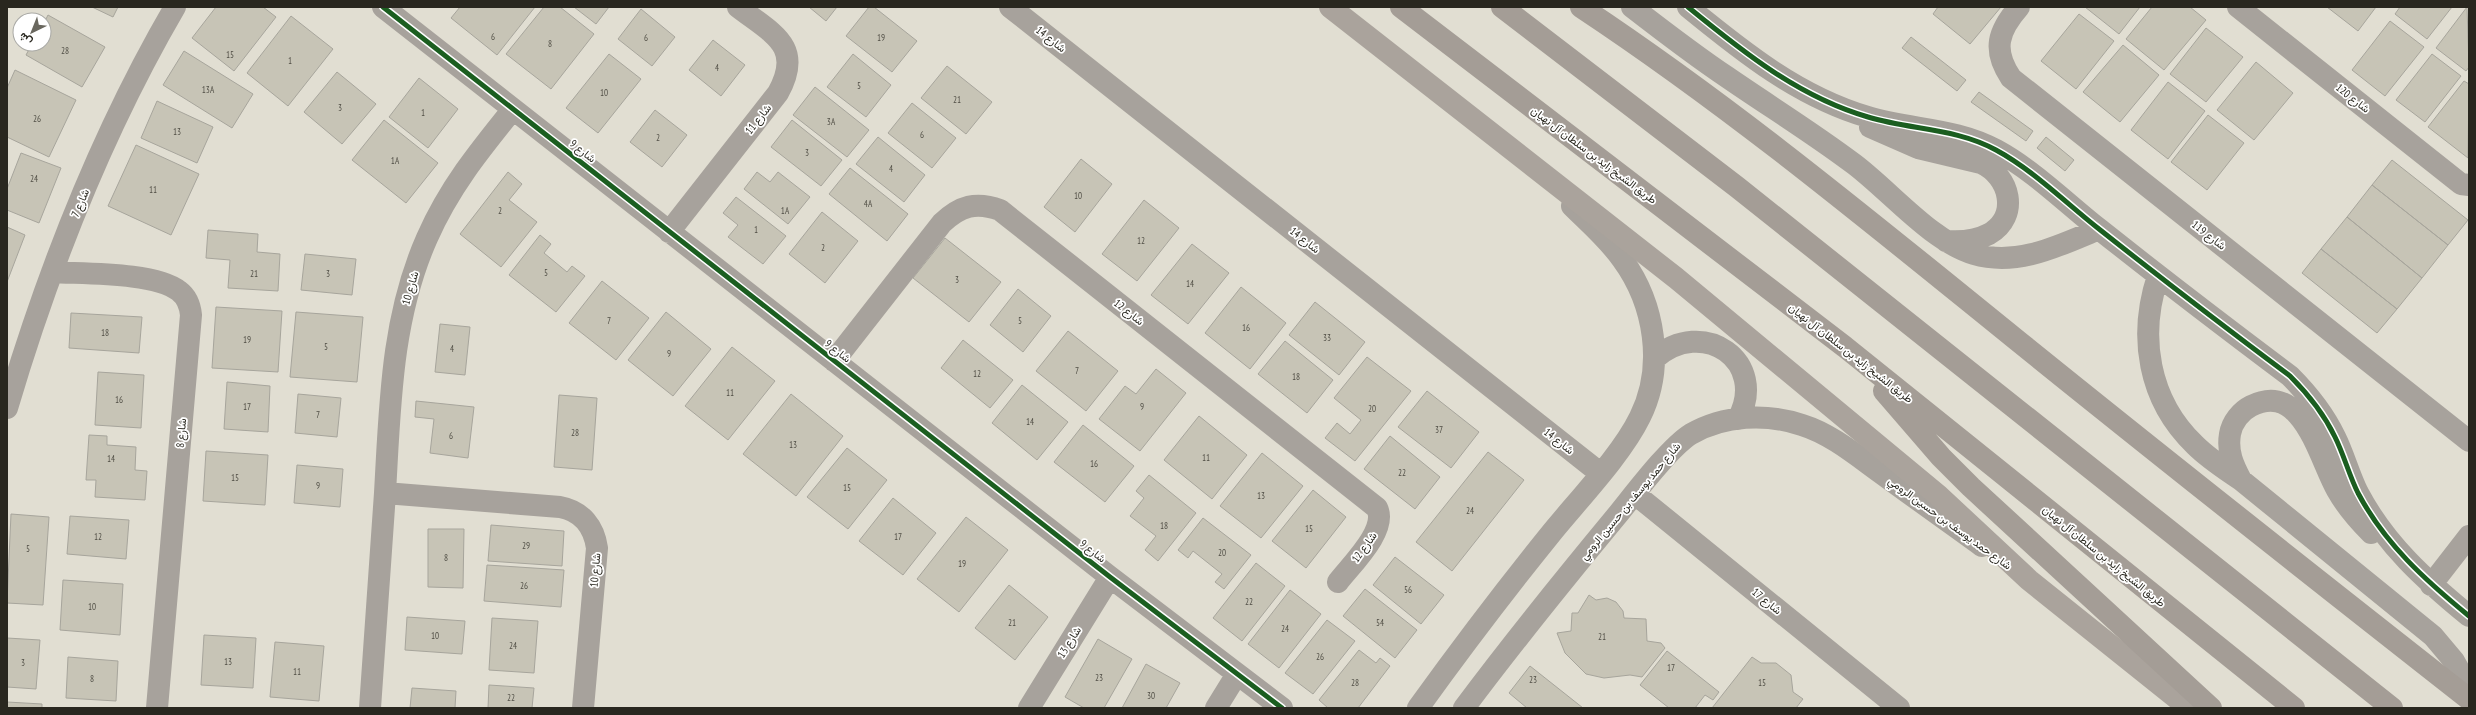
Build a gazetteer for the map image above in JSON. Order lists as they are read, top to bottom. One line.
{"streets":{"highway":["طريق الشيخ زايد بن سلطان آل نهيان"],"street":["شارع 14","شارع 120","شارع 11","شارع 9","شارع 7","شارع 119","شارع 10","شارع 12","شارع 8","شارع حمد يوسف بن حسين الرومي","شارع 17","شارع 13"]},"crossings":[["شارع 11","شارع 9"],["شارع 9","شارع 10"],["شارع 9","شارع 12"],["شارع 9","شارع 13"],["شارع 7","شارع 8"],["شارع حمد يوسف بن حسين الرومي","شارع 17"]],"house_numbers":["6","6","19","8","28","15","1","4","5","13A","10","21","3","1","26","3A","13","6","2","3","1A","4","24","11","10","4A","2","1A","1","12","2","5","21","3","3","14","7","5","16","18","33","19","5","4","9","7","12","18","11","16","17","9","20","7","14","37","28","6","13","11","14","16","22","15","9","15","13","24","18","15","12","17","29","5","20","8","19","26","56","22","10","21","54","24","10","21","24","26","13","3","17","11","23","8","23","28","15","30","22"],"north":"bottom left"}
